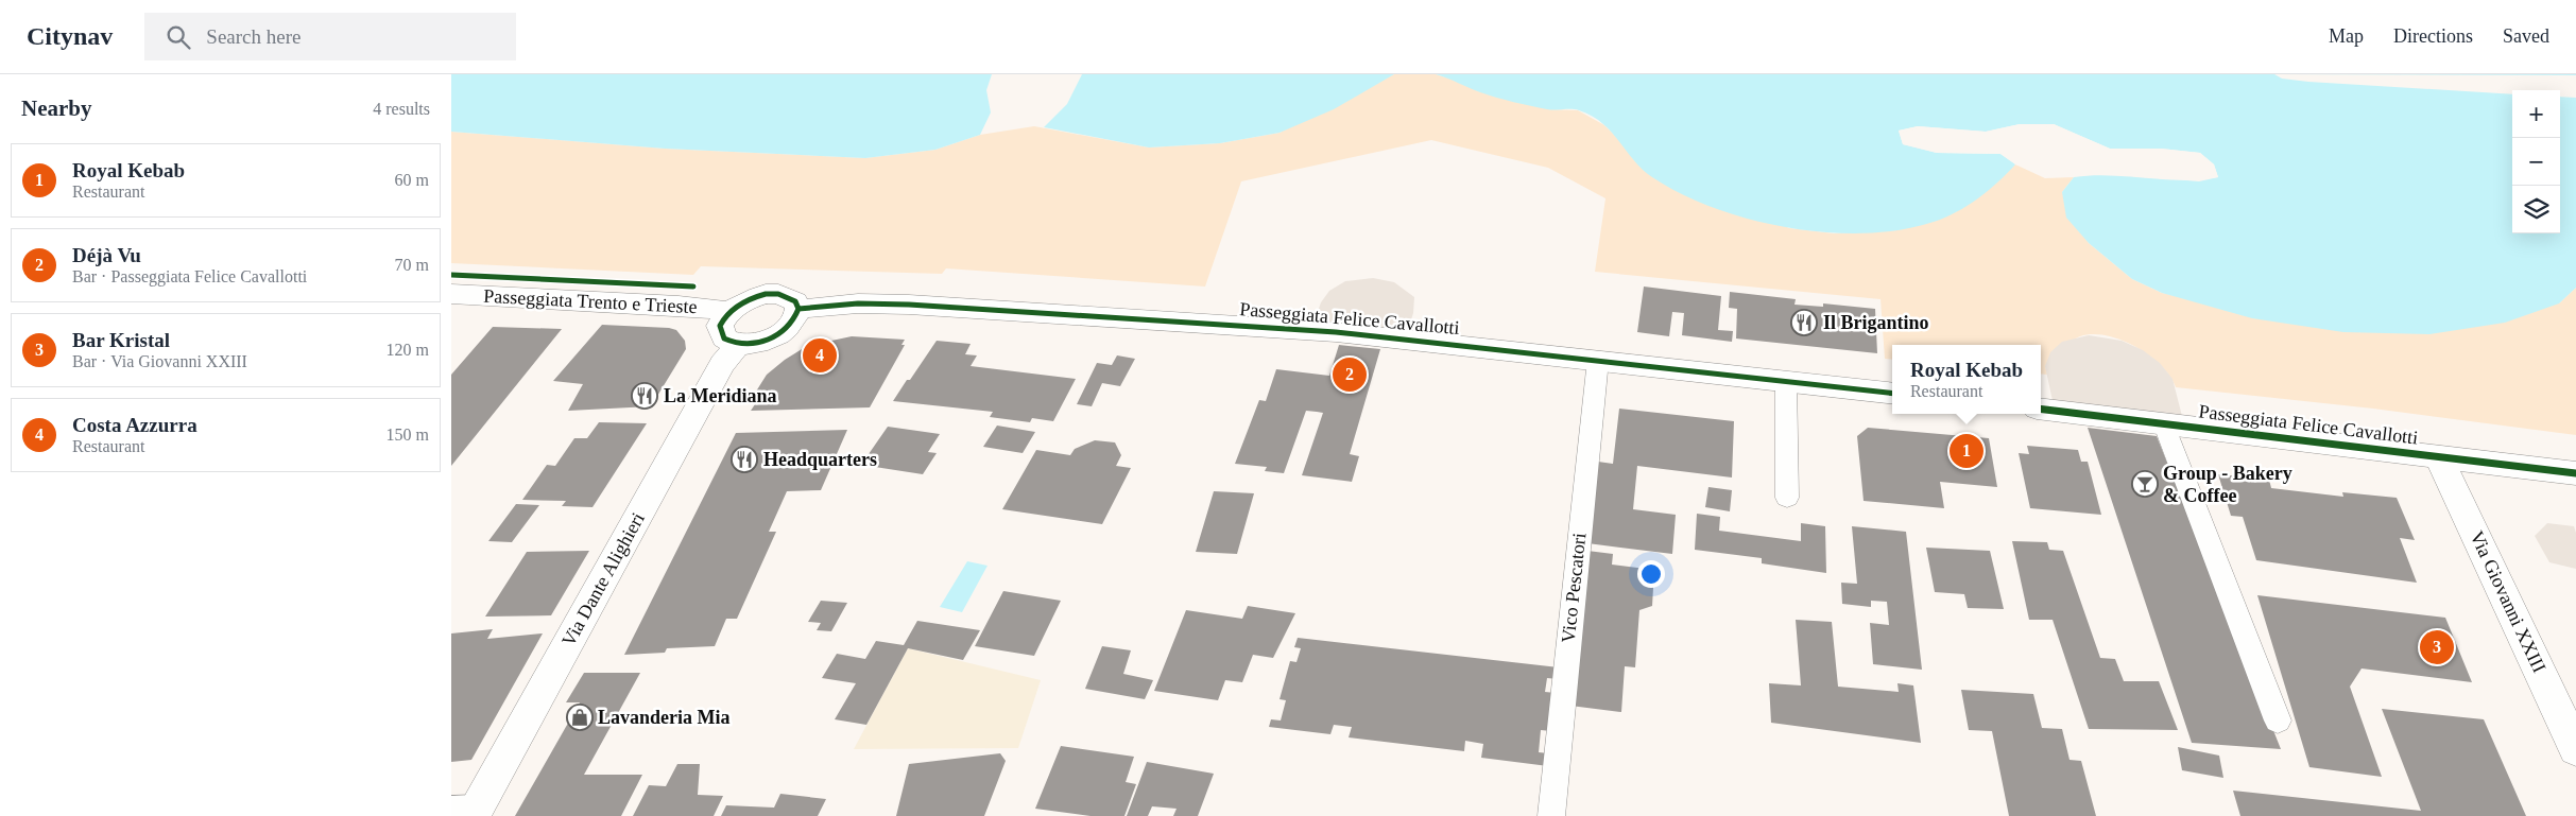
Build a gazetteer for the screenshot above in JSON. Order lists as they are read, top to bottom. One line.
{"streets":{"street":["Passeggiata Trento e Trieste","Passeggiata Felice Cavallotti","Via Dante Alighieri","Via Giovanni XXIII"],"lane":["Vico Pescatori"]},"crossings":[["Passeggiata Felice Cavallotti","Vico Pescatori"],["Passeggiata Felice Cavallotti","Via Giovanni XXIII"]],"places":{"restaurant":["Il Brigantino","La Meridiana","Headquarters"],"bar":["Group - Bakery & Coffee"],"shop":["Lavanderia Mia"]},"page":{"header":"Citynav","search":"Search here","nav":["Map","Directions","Saved"],"heading":["Nearby","4 results"],"map_buttons":["+","−"],"list":[{"mark":"1","name":"Royal Kebab","note":"Restaurant","value":"60 m"},{"mark":"2","name":"Déjà Vu","note":"Bar · Passeggiata Felice Cavallotti","value":"70 m"},{"mark":"3","name":"Bar Kristal","note":"Bar · Via Giovanni XXIII","value":"120 m"},{"mark":"4","name":"Costa Azzurra","note":"Restaurant","value":"150 m"}],"pins":["4","2","1","3"],"popup":["Royal Kebab","Restaurant"]}}
